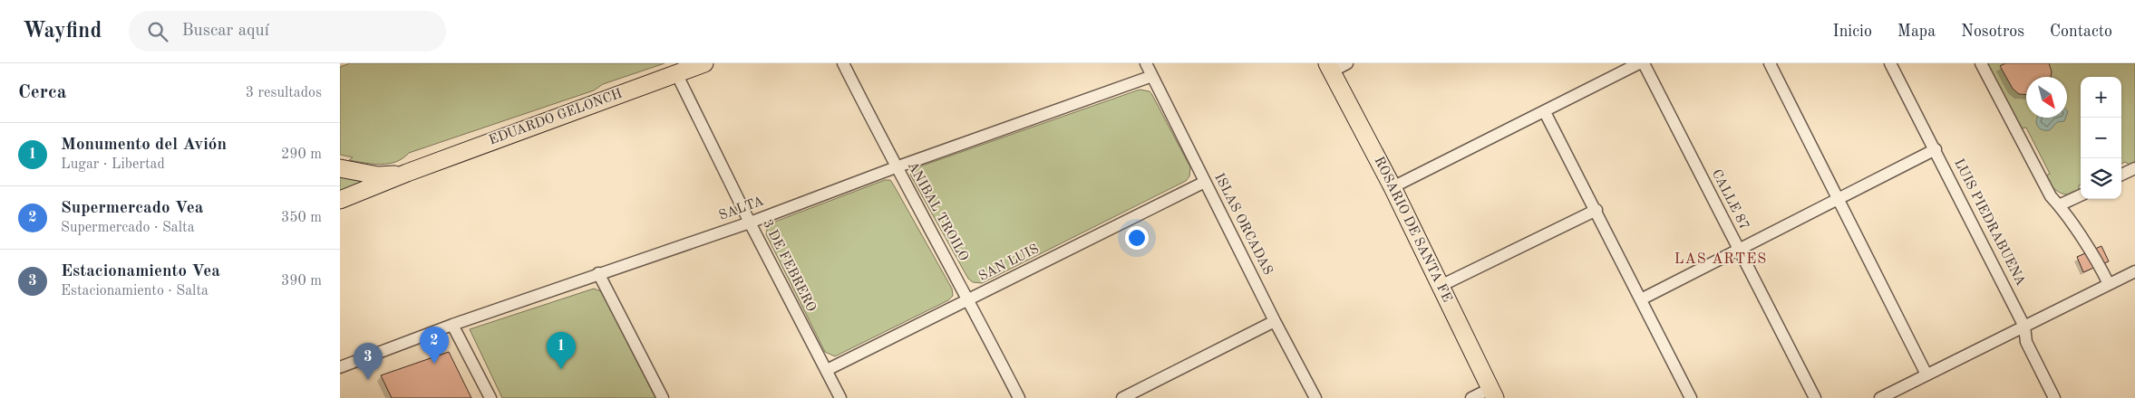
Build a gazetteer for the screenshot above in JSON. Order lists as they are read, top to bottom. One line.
{"streets":{"main road":["EDUARDO GELONCH","ROSARIO DE SANTA FE"],"street":["CALLE 87","SALTA","ANIBAL TROILO","LUIS PIEDRABUENA","ISLAS ORCADAS","SAN LUIS","3 DE FEBRERO"]},"crossings":[["EDUARDO GELONCH","3 DE FEBRERO"],["SALTA","ANIBAL TROILO"],["SALTA","ISLAS ORCADAS"],["SALTA","3 DE FEBRERO"],["ANIBAL TROILO","SAN LUIS"],["ISLAS ORCADAS","SAN LUIS"],["SAN LUIS","3 DE FEBRERO"]],"districts":["LAS ARTES"],"north":"bottom right","page":{"header":"Wayfind","search":"Buscar aquí","nav":["Inicio","Mapa","Nosotros","Contacto"],"heading":["Cerca","3 resultados"],"map_buttons":["+","−"],"list":[{"mark":"1","name":"Monumento del Avión","note":"Lugar · Libertad","value":"290 m"},{"mark":"2","name":"Supermercado Vea","note":"Supermercado · Salta","value":"350 m"},{"mark":"3","name":"Estacionamiento Vea","note":"Estacionamiento · Salta","value":"390 m"}],"pins":["2","1","3"]}}
